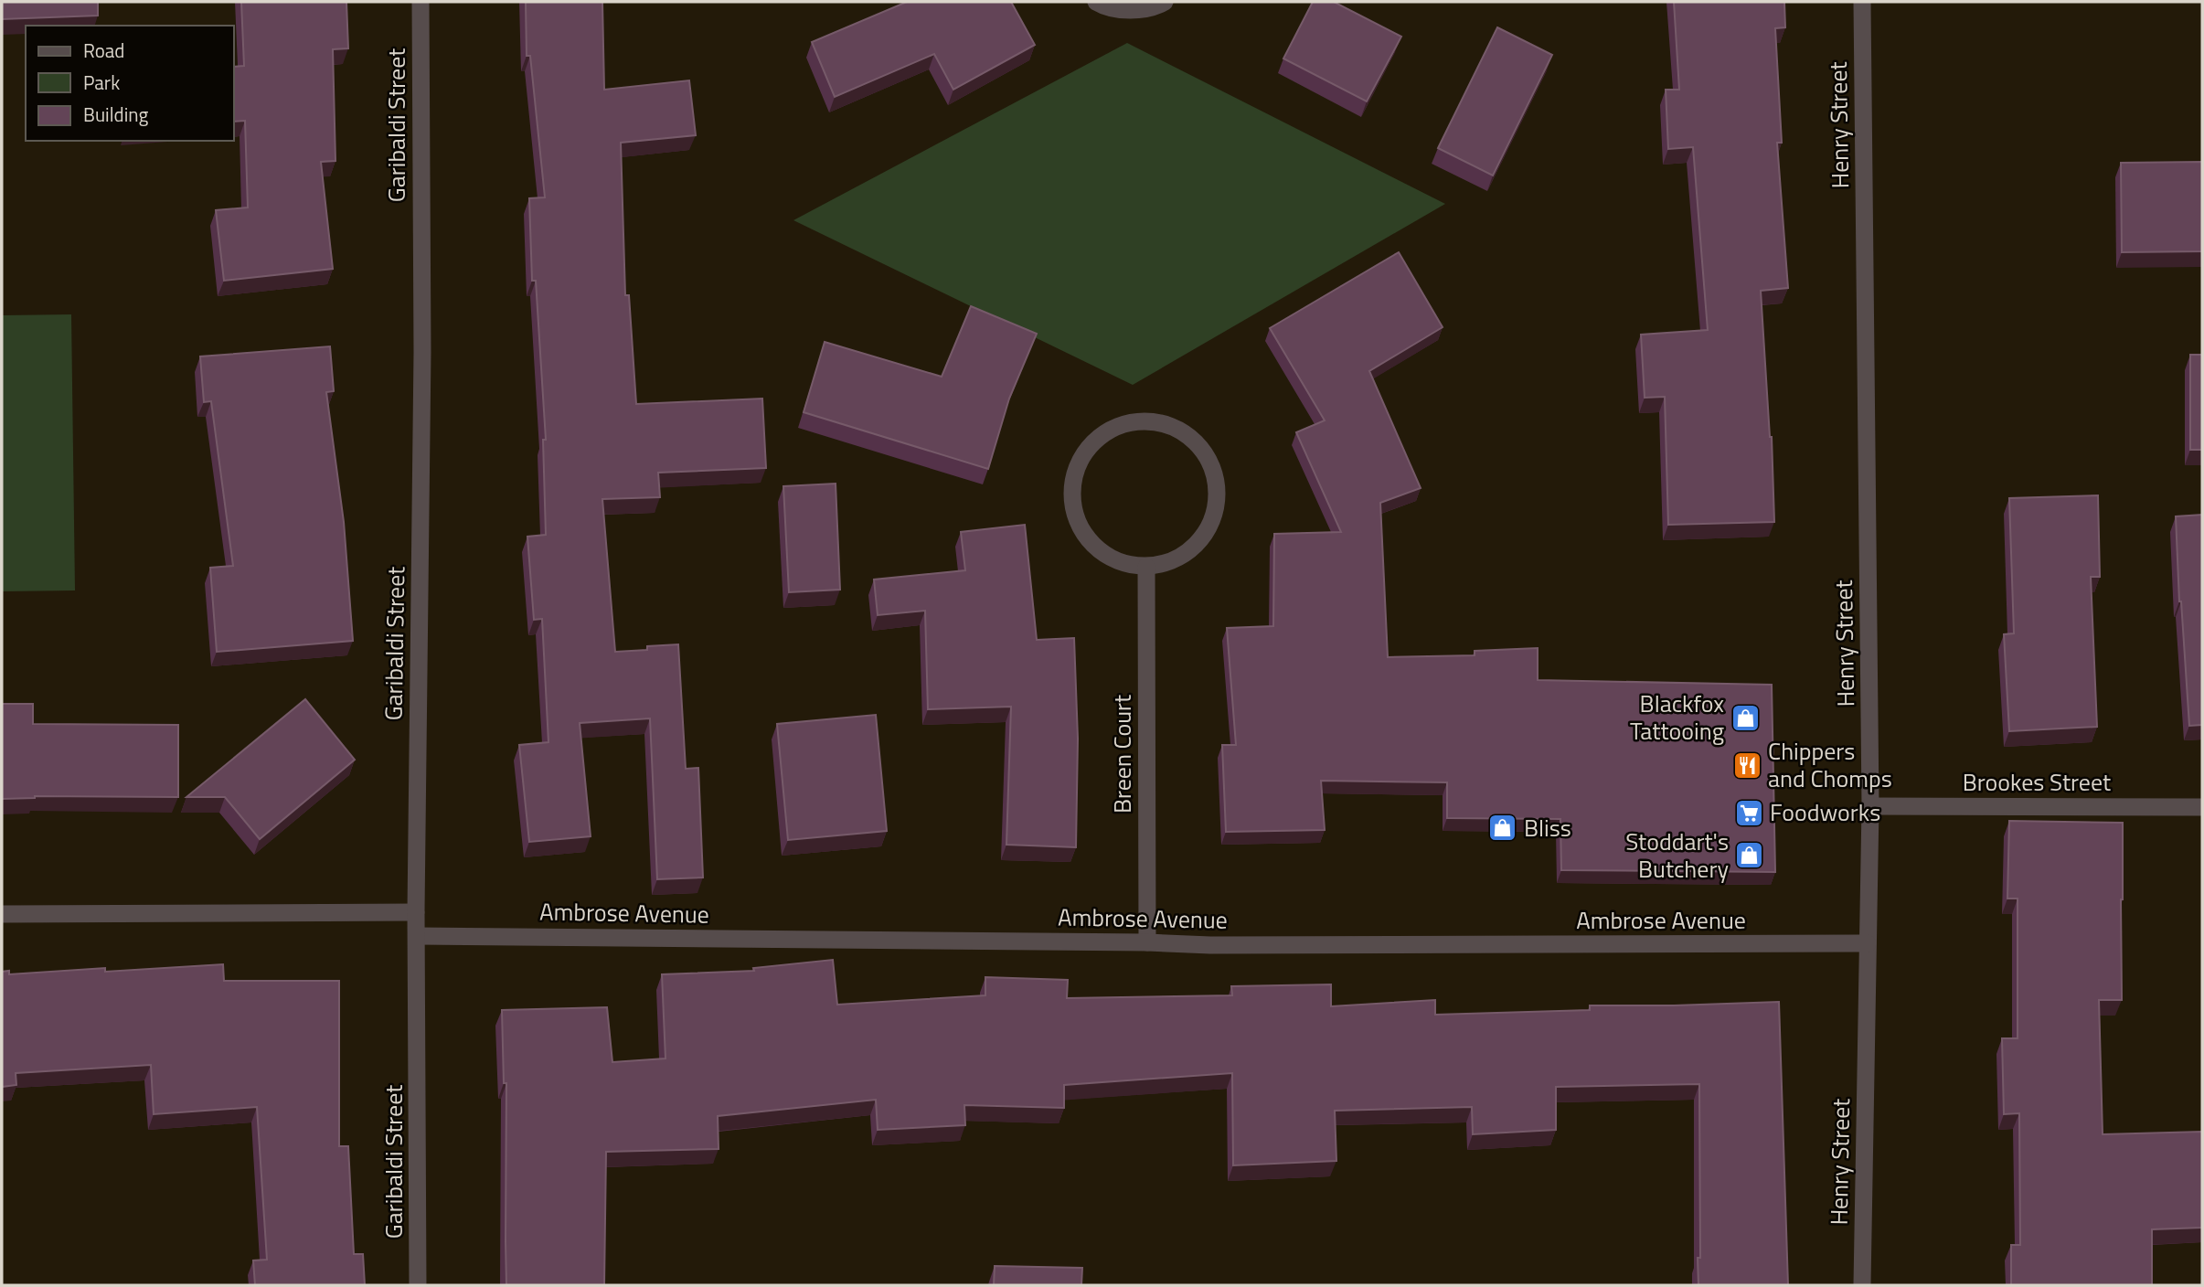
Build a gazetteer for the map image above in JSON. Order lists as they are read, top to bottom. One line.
{"streets":{"street":["Garibaldi Street","Henry Street","Breen Court","Brookes Street","Ambrose Avenue"]},"crossings":[["Garibaldi Street","Ambrose Avenue"],["Henry Street","Brookes Street"],["Henry Street","Ambrose Avenue"],["Breen Court","Ambrose Avenue"]],"places":{"shop":["Blackfox Tattooing","Bliss","Stoddart's Butchery"],"restaurant":["Chippers and Chomps"],"supermarket":["Foodworks"]},"legend":["Road","Park","Building"]}
